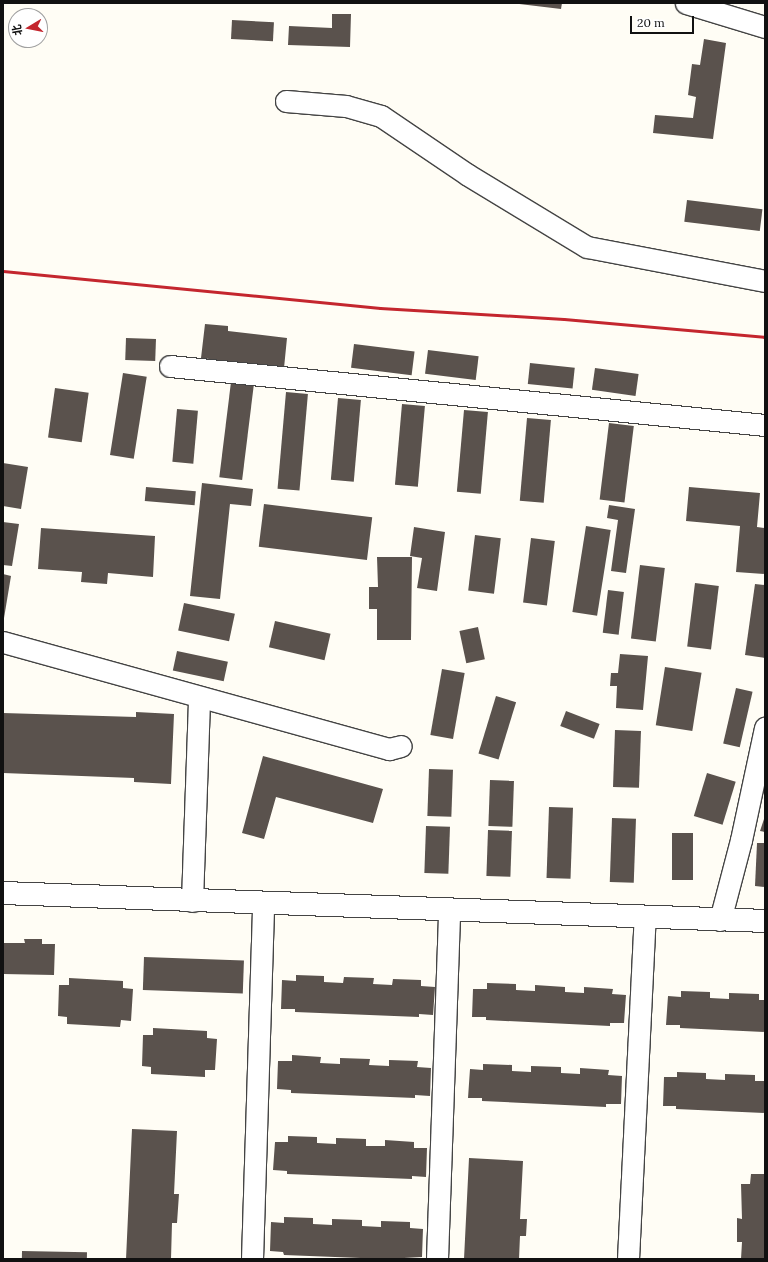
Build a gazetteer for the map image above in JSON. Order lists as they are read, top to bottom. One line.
{"scale_bar":"20 m","north":"left"}
